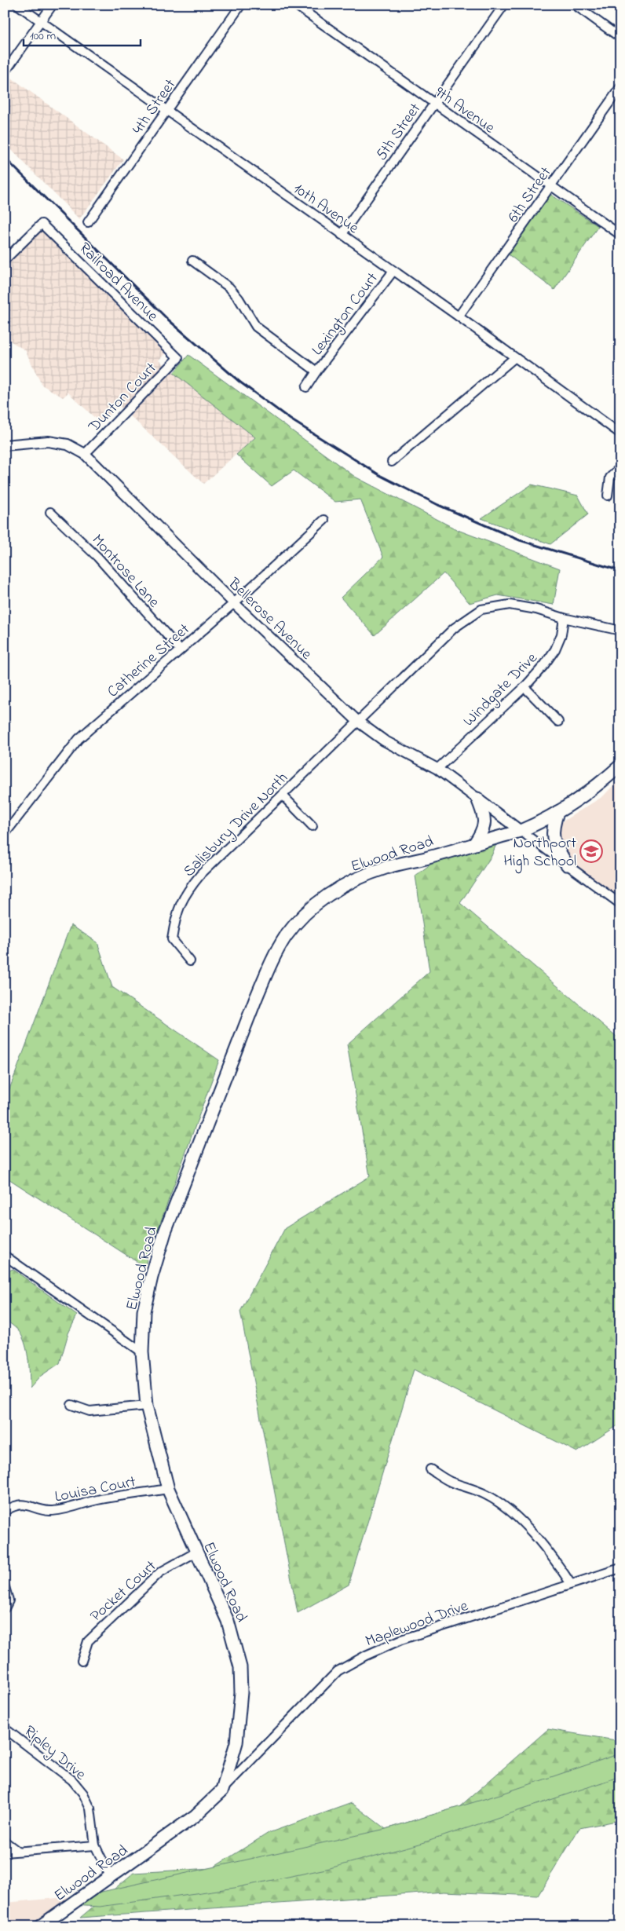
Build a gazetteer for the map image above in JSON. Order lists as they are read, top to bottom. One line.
{"streets":{"main road":["Elwood Road"],"street":["4th Street","9th Avenue","5th Street","6th Street","10th Avenue","Railroad Avenue","Lexington Court","Dunton Court","Montrose Lane","Bellerose Avenue","Catherine Street","Windgate Drive","Salisbury Drive North","Louisa Court","Pocket Court","Maplewood Drive","Ripley Drive"]},"crossings":[["4th Street","10th Avenue"],["9th Avenue","5th Street"],["9th Avenue","6th Street"],["5th Street","10th Avenue"],["6th Street","10th Avenue"],["10th Avenue","Lexington Court"],["Railroad Avenue","Dunton Court"],["Dunton Court","Bellerose Avenue"],["Montrose Lane","Catherine Street"],["Bellerose Avenue","Catherine Street"],["Bellerose Avenue","Windgate Drive"],["Bellerose Avenue","Salisbury Drive North"],["Bellerose Avenue","Elwood Road"],["Windgate Drive","Salisbury Drive North"],["Elwood Road","Louisa Court"],["Elwood Road","Pocket Court"],["Elwood Road","Maplewood Drive"],["Elwood Road","Ripley Drive"]],"places":{"school or university":["Northport High School"]},"scale_bar":"100 m"}
